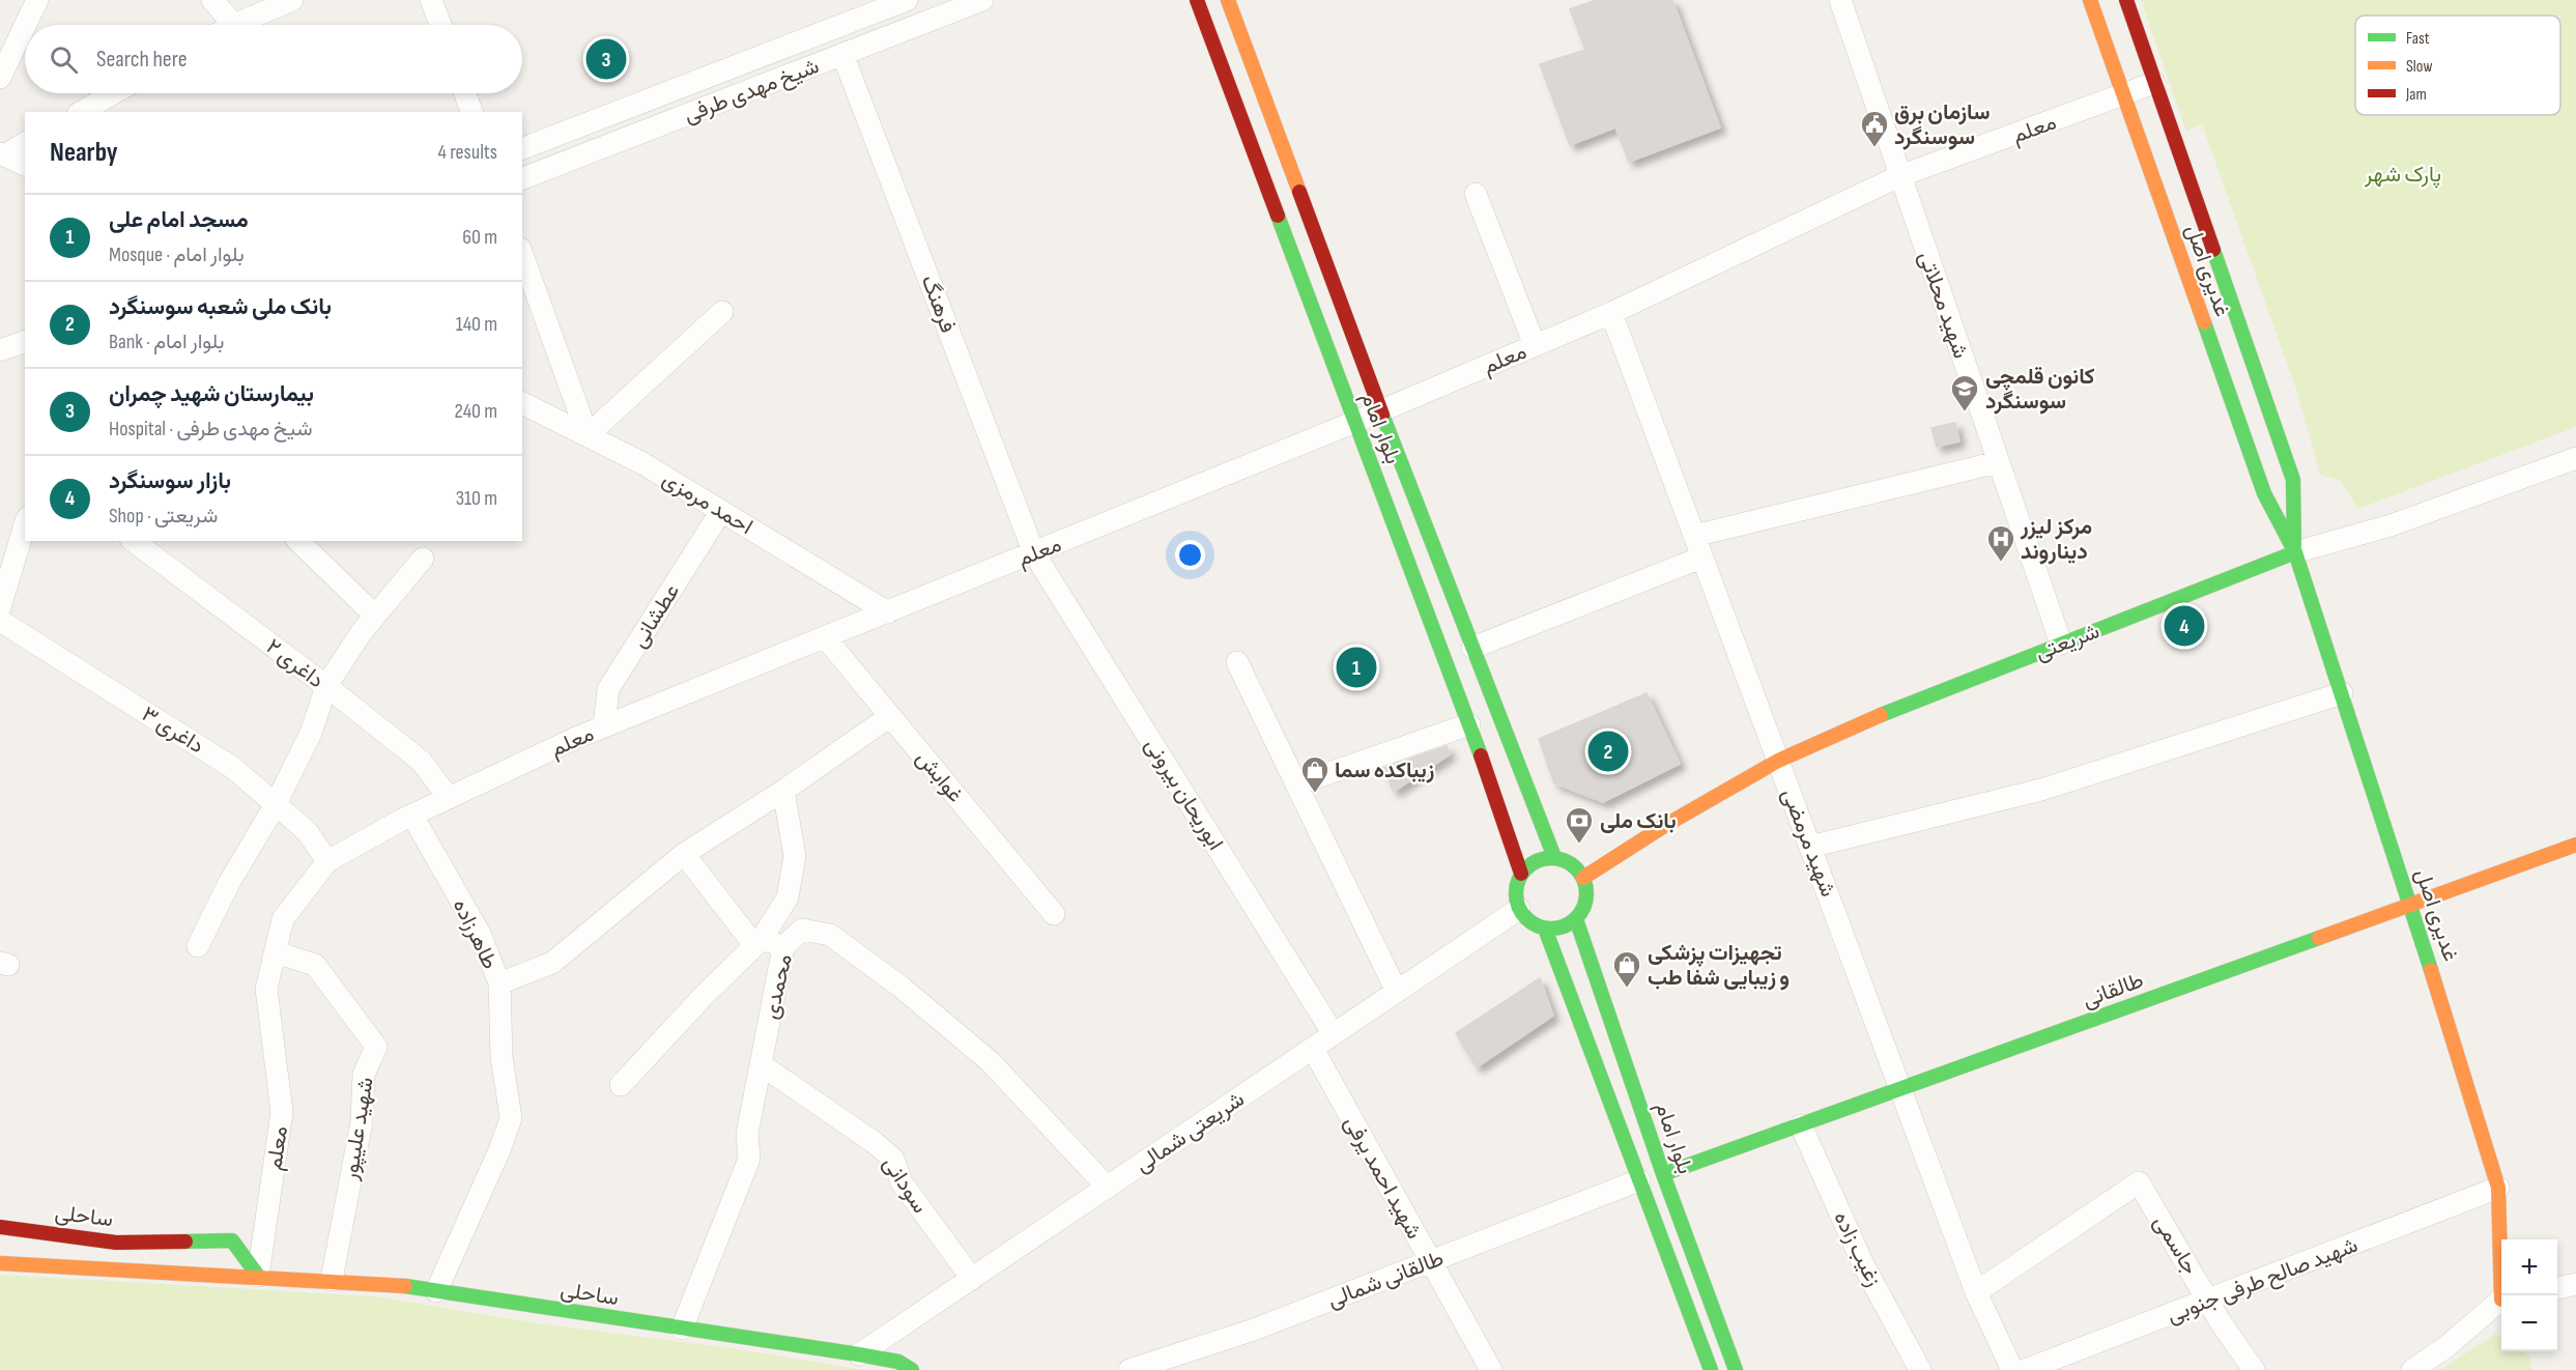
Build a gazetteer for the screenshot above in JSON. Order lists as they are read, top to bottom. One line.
{"streets":{"main road":["غدیری اصل","بلوار امام","شریعتی","طالقانی","ساحلی"],"street":["شیخ مهدی طرفی","معلم","فرهنگ","شهید محلاتی","احمد مرمزی","عطشانی","داغری ۲","داغری ۳","غوابش","ابوریحان بیرونی","شهید مرمضی","طاهرزاده","محمدی","شهید علیپور","شریعتی شمالی","شهید احمد یرفی","سودانی","جاسمی","زغیب زاده","طالقانی شمالی","شهید صالح طرفی جنوبی"]},"crossings":[["شیخ مهدی طرفی","فرهنگ"],["معلم","غدیری اصل"],["معلم","فرهنگ"],["معلم","شهید محلاتی"],["معلم","بلوار امام"],["معلم","احمد مرمزی"],["معلم","عطشانی"],["معلم","داغری ۲"],["معلم","داغری ۳"],["معلم","غوابش"],["معلم","ابوریحان بیرونی"],["معلم","شهید مرمضی"],["معلم","طاهرزاده"],["معلم","شهید علیپور"],["معلم","ساحلی"],["غدیری اصل","شریعتی"],["غدیری اصل","طالقانی"],["غدیری اصل","شهید صالح طرفی جنوبی"],["فرهنگ","ابوریحان بیرونی"],["شهید محلاتی","شریعتی"],["بلوار امام","شریعتی"],["بلوار امام","طالقانی"],["بلوار امام","شریعتی شمالی"],["احمد مرمزی","عطشانی"],["شریعتی","شهید مرمضی"],["شریعتی","شریعتی شمالی"],["غوابش","طاهرزاده"],["ابوریحان بیرونی","شریعتی شمالی"],["شهید مرمضی","طالقانی"],["شهید مرمضی","جاسمی"],["محمدی","شریعتی شمالی"],["محمدی","سودانی"],["محمدی","ساحلی"],["طالقانی","زغیب زاده"],["شهید علیپور","ساحلی"],["شریعتی شمالی","شهید احمد یرفی"],["شریعتی شمالی","سودانی"],["شریعتی شمالی","ساحلی"],["شهید احمد یرفی","طالقانی شمالی"],["جاسمی","شهید صالح طرفی جنوبی"]],"parks":["پارک شهر"],"places":{"public building":["سازمان برق سوسنگرد"],"school or university":["کانون قلمچی سوسنگرد"],"hospital":["مرکز لیزر دیناروند"],"shop":["زیباکده سما","تجهیزات پزشکی و زیبایی شفا طب"],"bank":["بانک ملی"]},"legend":["Fast","Slow","Jam"],"page":{"search":"Search here","pins":["3","4","1","2"],"heading":["Nearby","4 results"],"list":[{"mark":"1","name":"مسجد امام علی","note":"Mosque · بلوار امام","value":"60 m"},{"mark":"2","name":"بانک ملی شعبه سوسنگرد","note":"Bank · بلوار امام","value":"140 m"},{"mark":"3","name":"بیمارستان شهید چمران","note":"Hospital · شیخ مهدی طرفی","value":"240 m"},{"mark":"4","name":"بازار سوسنگرد","note":"Shop · شریعتی","value":"310 m"}],"map_buttons":["+","−"]}}
